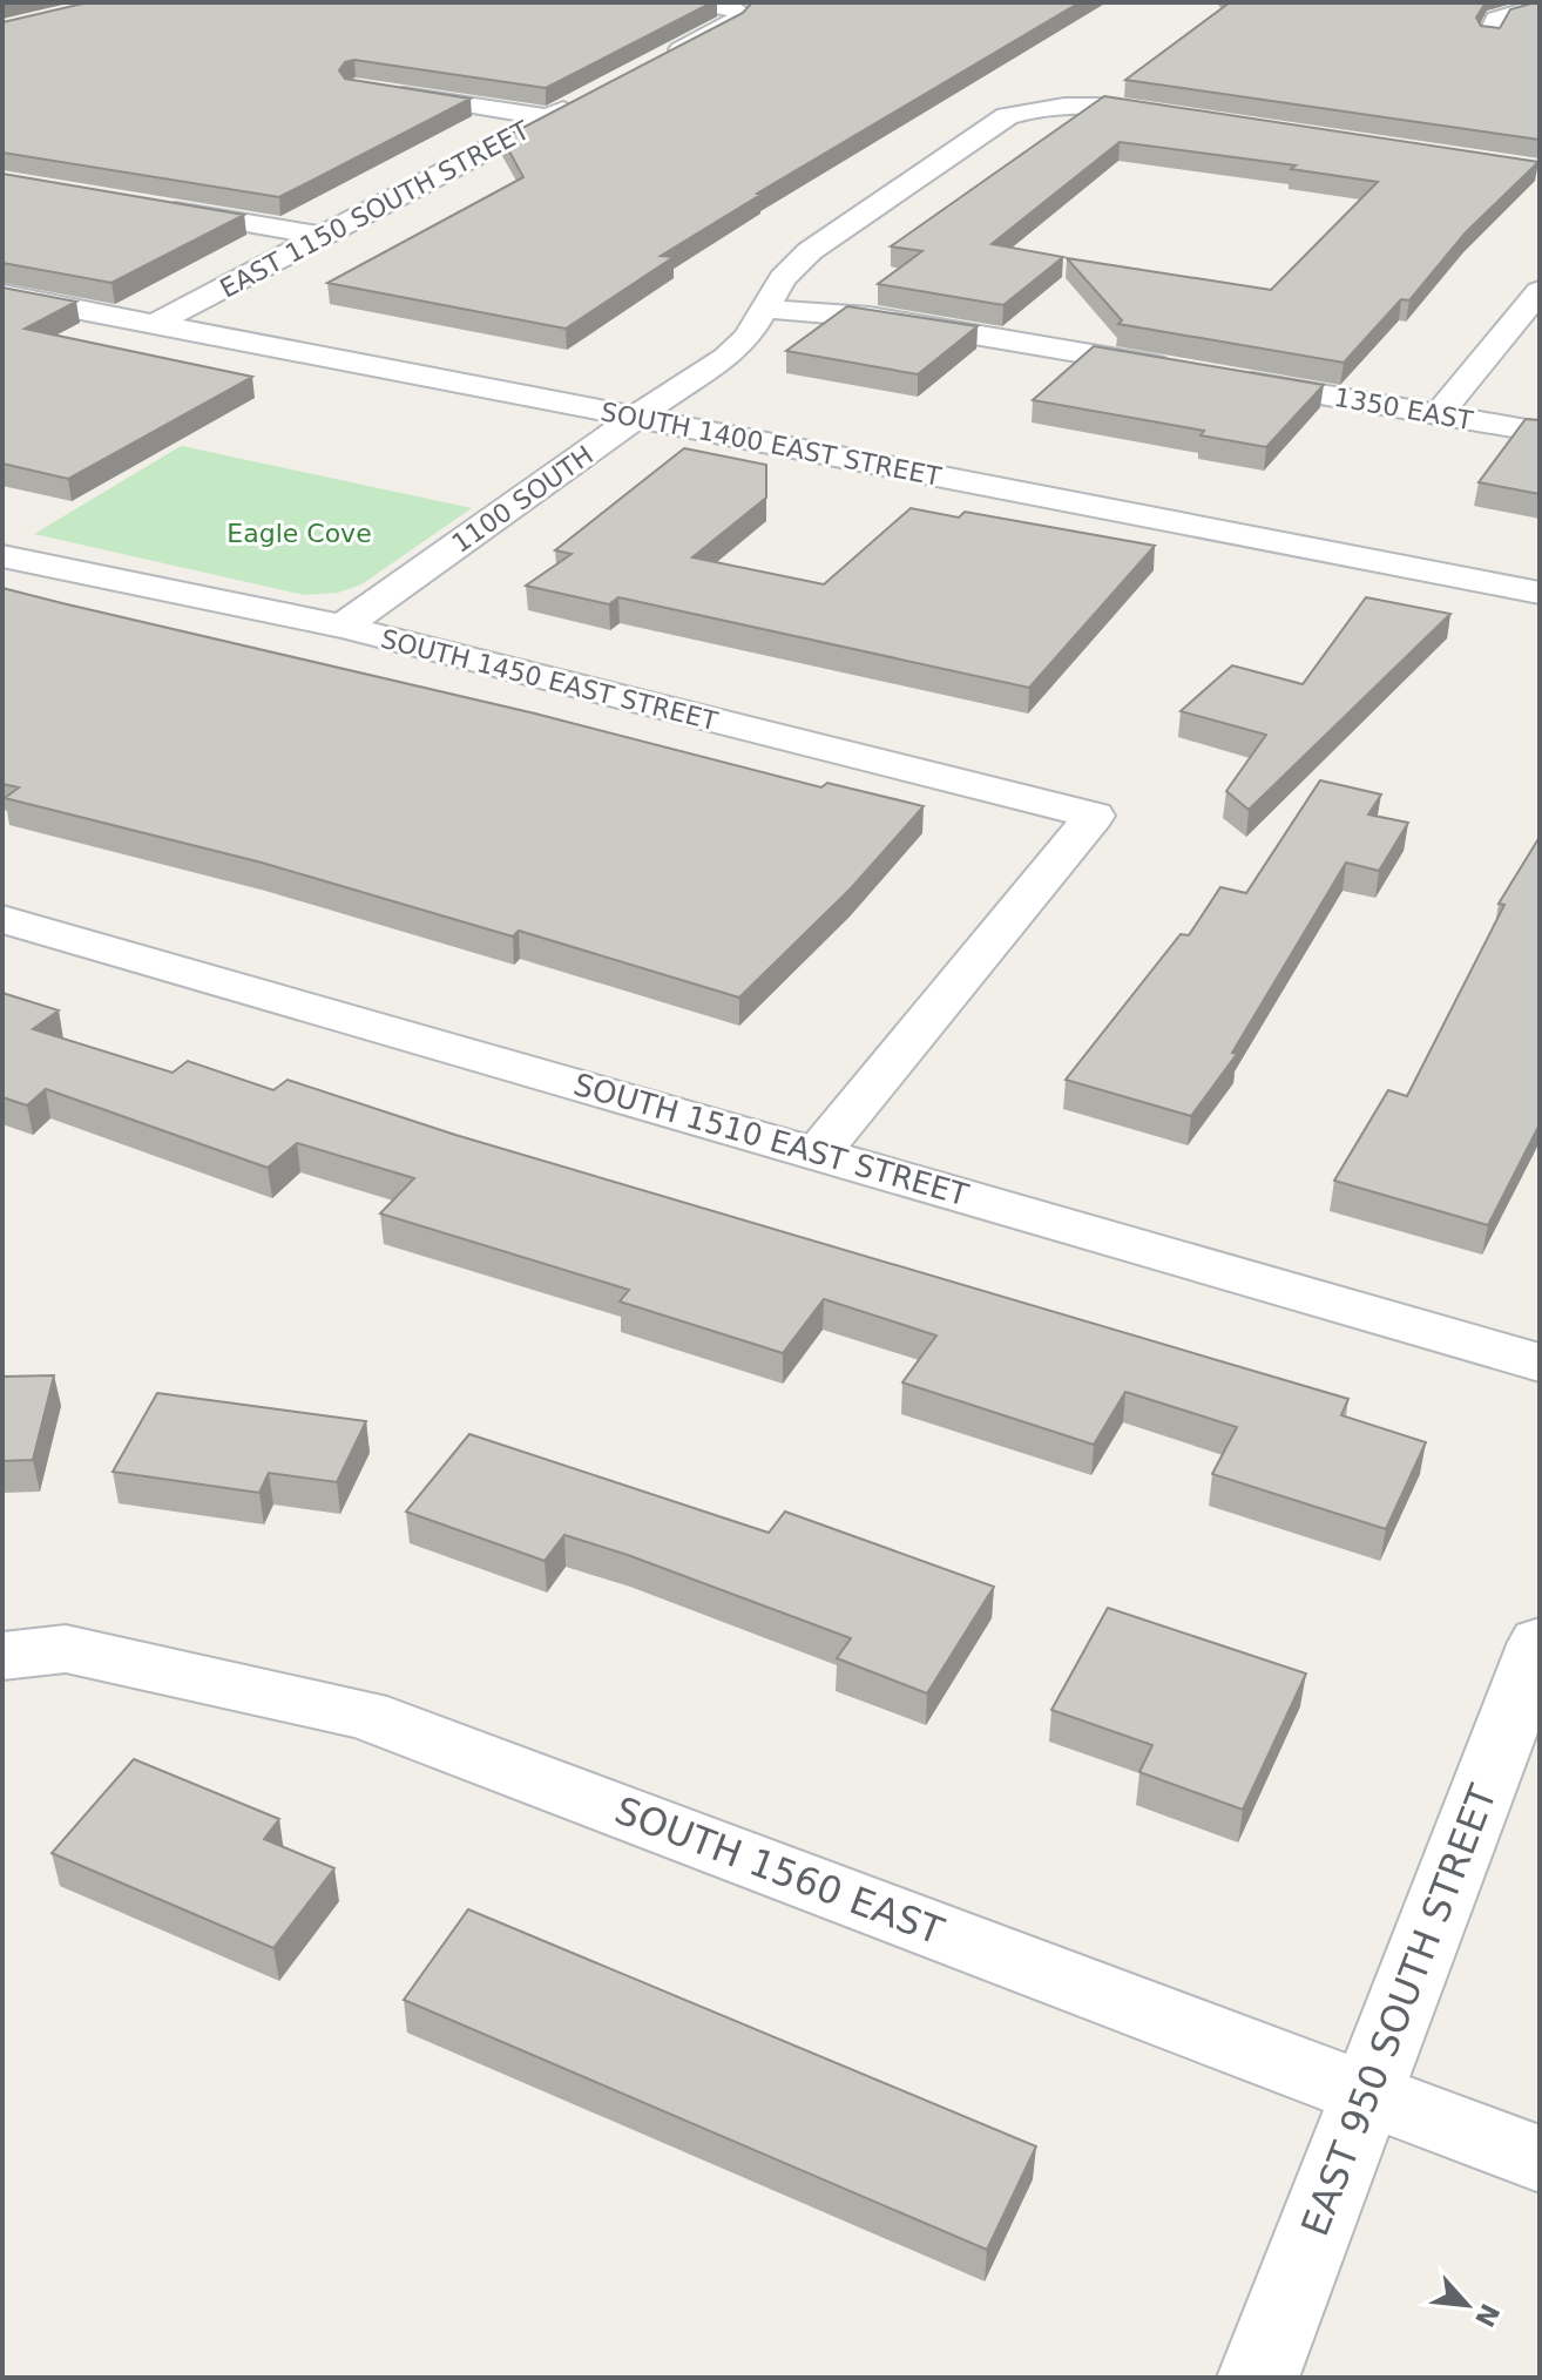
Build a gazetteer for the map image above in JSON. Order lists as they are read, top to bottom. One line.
{"streets":{"street":["EAST 1150 SOUTH STREET","1350 EAST","SOUTH 1400 EAST STREET","1100 SOUTH","SOUTH 1450 EAST STREET","SOUTH 1510 EAST STREET","SOUTH 1560 EAST","EAST 950 SOUTH STREET"]},"crossings":[["EAST 1150 SOUTH STREET","SOUTH 1400 EAST STREET"],["SOUTH 1400 EAST STREET","1100 SOUTH"],["1100 SOUTH","SOUTH 1450 EAST STREET"],["SOUTH 1450 EAST STREET","SOUTH 1510 EAST STREET"],["SOUTH 1560 EAST","EAST 950 SOUTH STREET"]],"parks":["Eagle Cove"],"north":"bottom right"}
